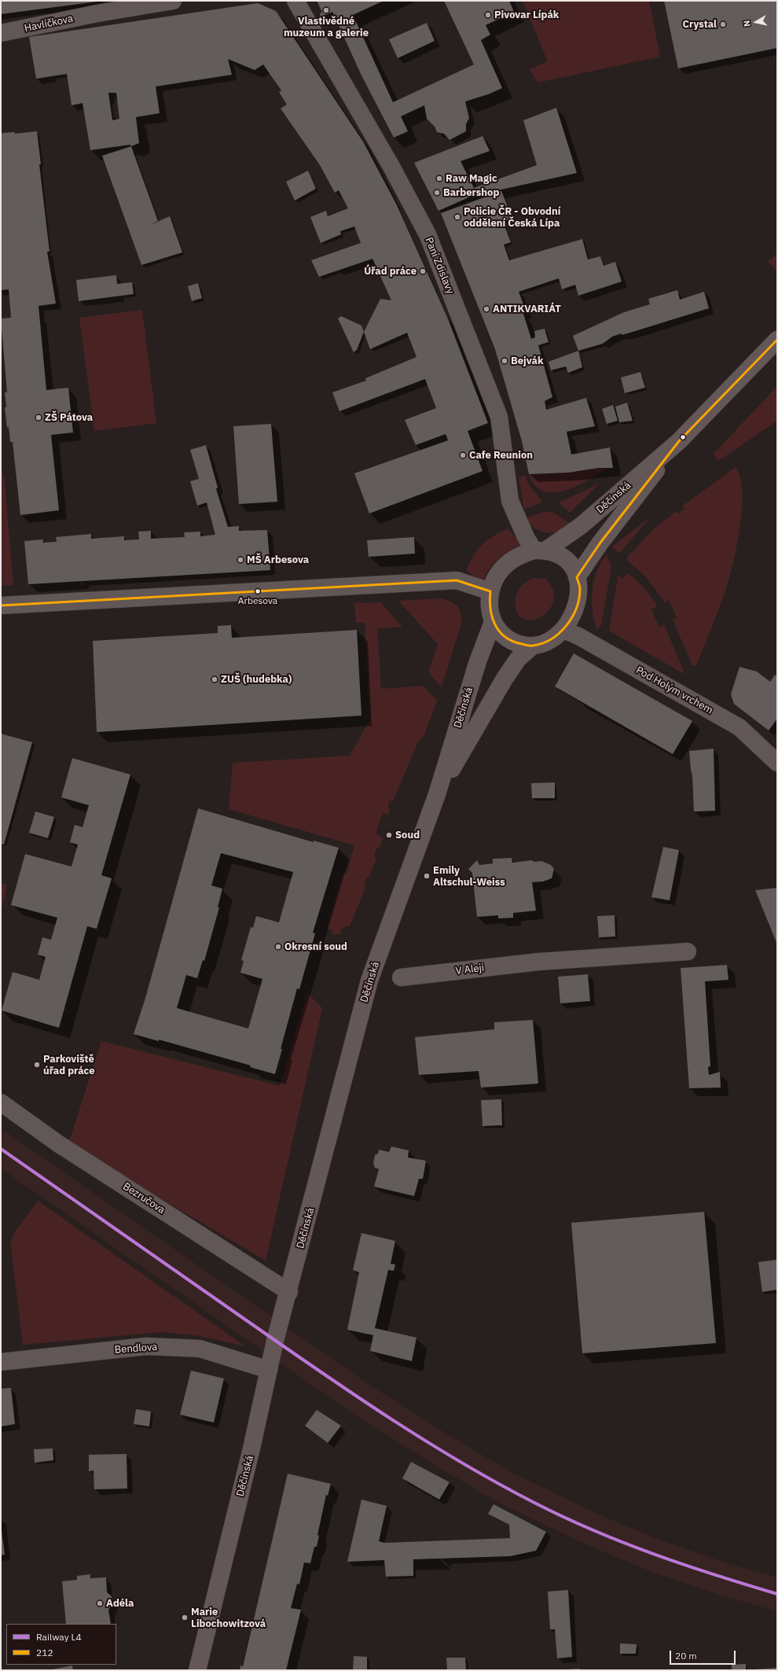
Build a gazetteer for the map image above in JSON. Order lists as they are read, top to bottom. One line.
{"streets":{"main road":["Děčínská"],"street":["Havlíčkova","Paní Zdislavy","Pod Holým vrchem","V Aleji","Bezručova","Bendlova"]},"crossings":[["Paní Zdislavy","Děčínská"],["Paní Zdislavy","Pod Holým vrchem"],["Děčínská","Pod Holým vrchem"],["Děčínská","Bezručova"],["Děčínská","Bendlova"]],"places":["Vlastivědné muzeum a galerie","Pivovar Lípák","Crystal","Raw Magic","Barbershop","Policie ČR - Obvodní oddělení Česká Lípa","Úřad práce","ANTIKVARIÁT","Bejvák","ZŠ Pátova","Cafe Reunion","MŠ Arbesova","Arbesova","ZUŠ (hudebka)","Soud","Emily Altschul-Weiss","Okresní soud","Parkoviště úřad práce","Adéla","Marie Libochowitzová"],"lines":["transit line 212","rail line L4"],"legend":["Railway L4","212"],"scale_bar":"20 m","north":"left"}
